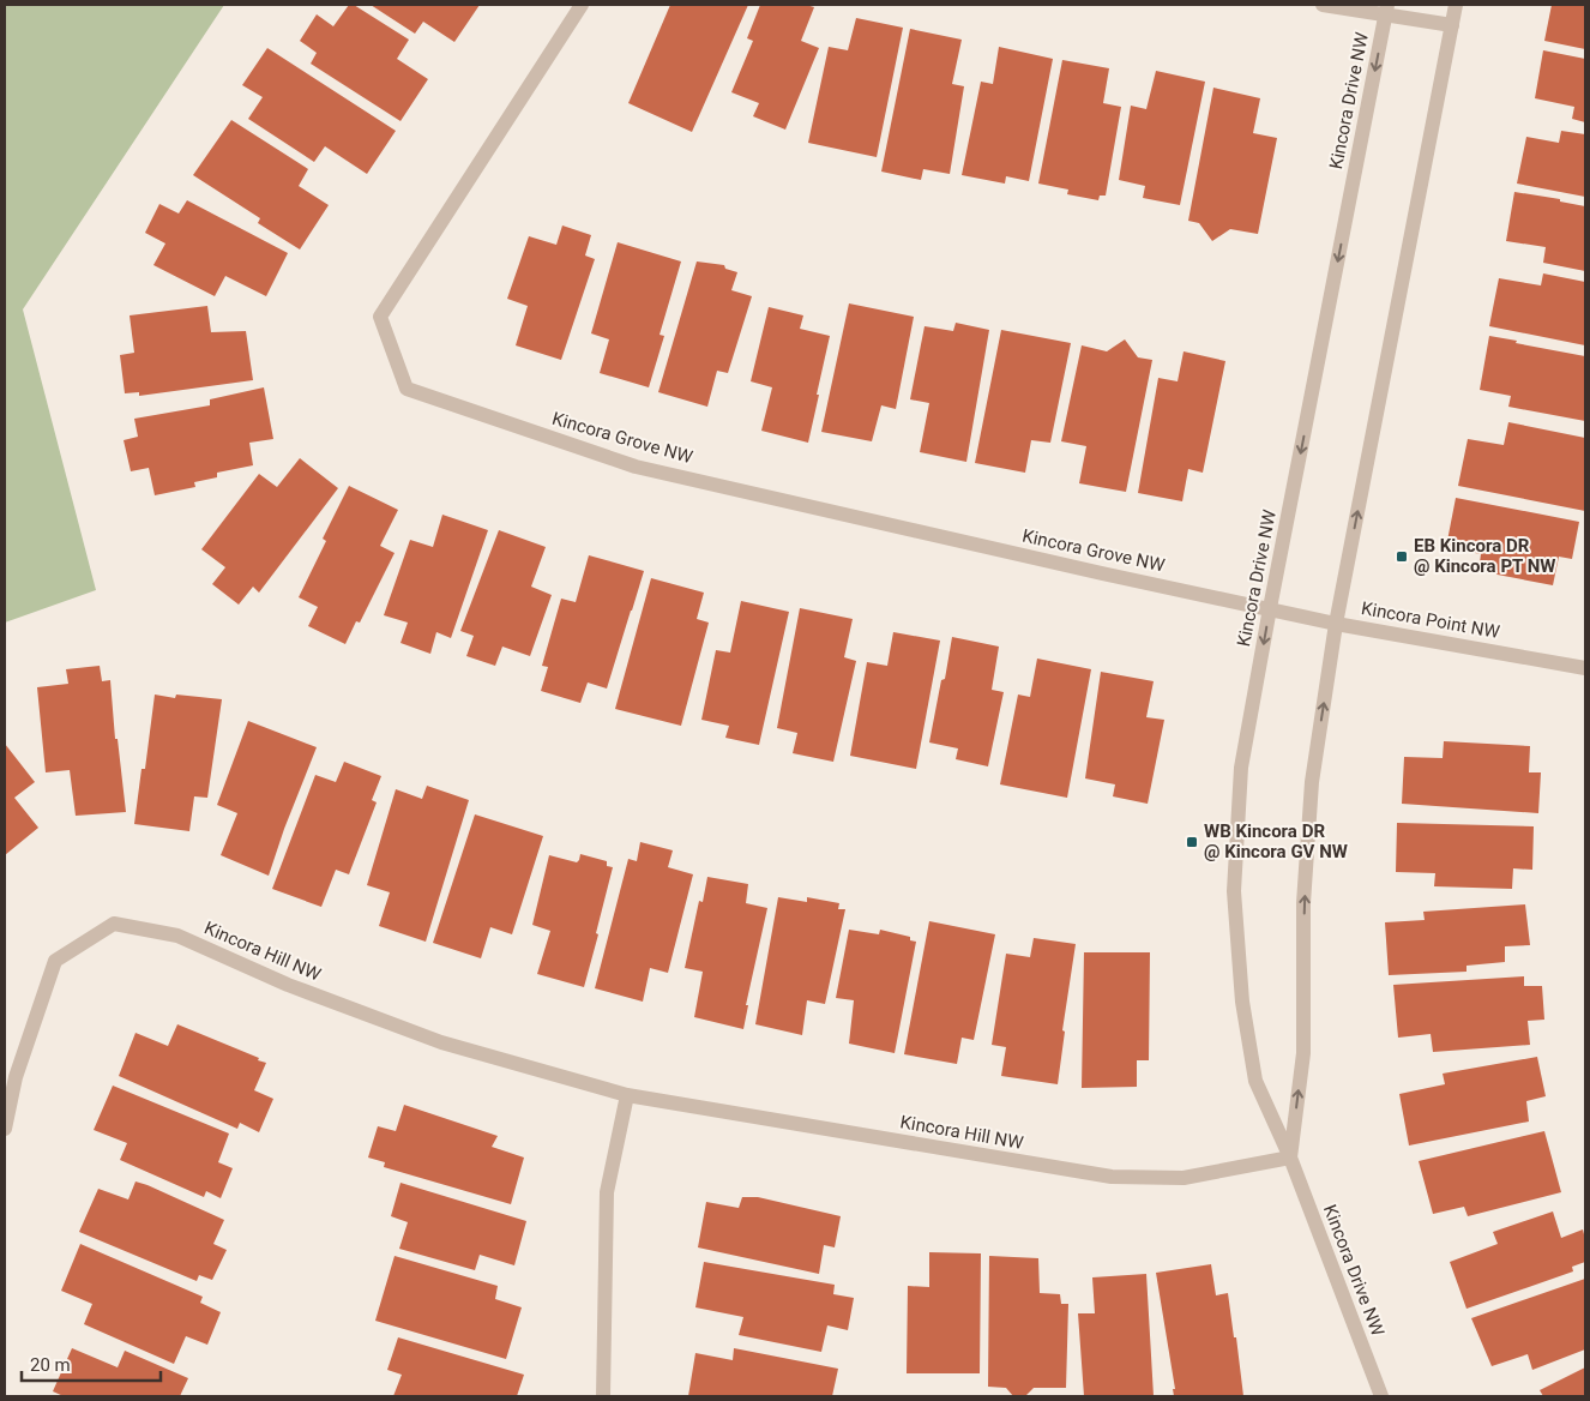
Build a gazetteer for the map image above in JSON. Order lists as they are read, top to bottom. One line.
{"streets":{"street":["Kincora Drive NW","Kincora Grove NW","Kincora Point NW","Kincora Hill NW"]},"crossings":[["Kincora Drive NW","Kincora Grove NW"],["Kincora Drive NW","Kincora Point NW"],["Kincora Drive NW","Kincora Hill NW"],["Kincora Grove NW","Kincora Point NW"]],"places":{"transit":["EB Kincora DR @ Kincora PT NW","WB Kincora DR @ Kincora GV NW"]},"scale_bar":"20 m"}
